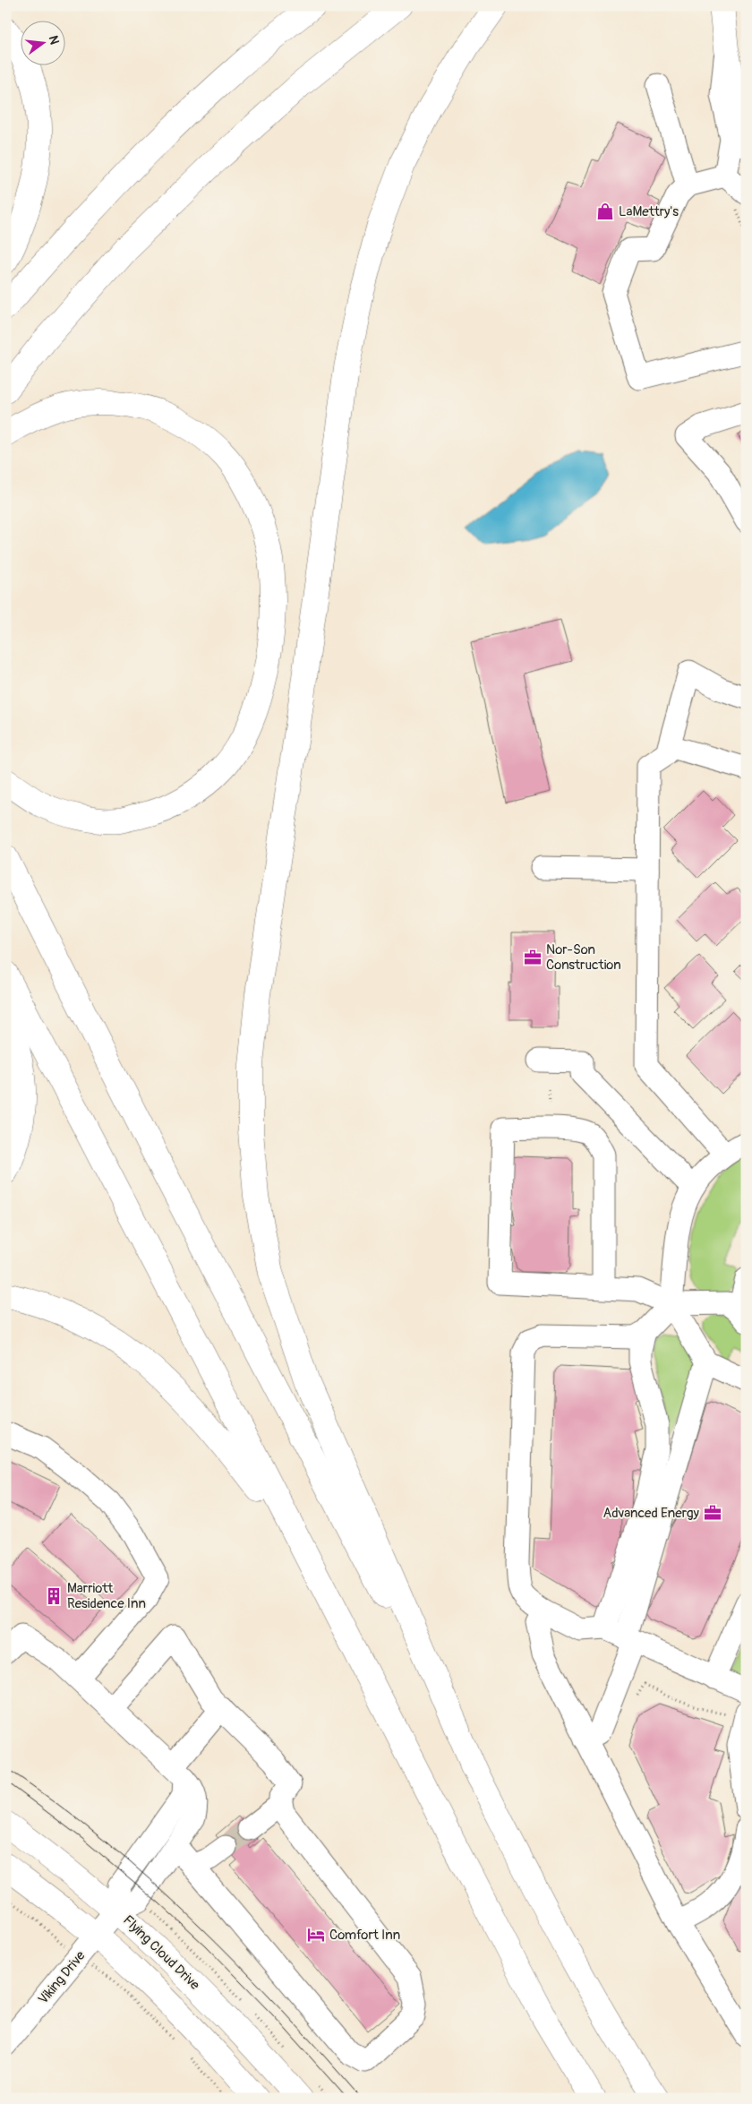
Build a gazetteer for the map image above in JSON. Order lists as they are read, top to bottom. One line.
{"streets":{"main road":["Flying Cloud Drive"],"street":["Viking Drive"]},"crossings":[["Flying Cloud Drive","Viking Drive"]],"places":{"shop":["LaMettry's"],"office":["Nor-Son Construction","Advanced Energy"],"building":["Marriott Residence Inn"],"hotel":["Comfort Inn"]},"north":"right"}
